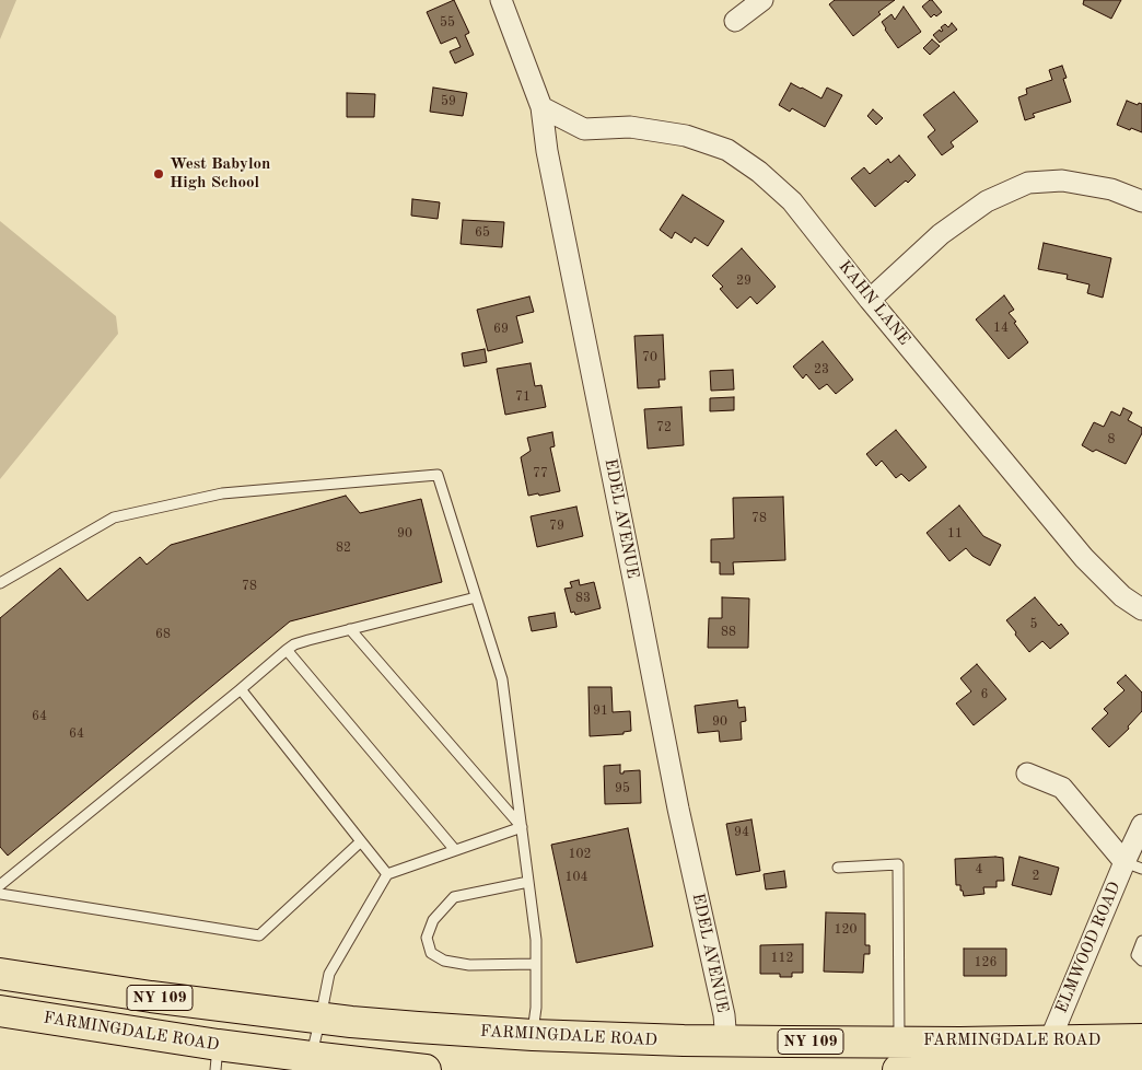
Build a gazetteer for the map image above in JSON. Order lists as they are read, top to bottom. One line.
{"streets":{"main road":["NY 109","FARMINGDALE ROAD"],"street":["KAHN LANE","EDEL AVENUE","ELMWOOD ROAD"]},"crossings":[["KAHN LANE","EDEL AVENUE"],["EDEL AVENUE","FARMINGDALE ROAD"],["ELMWOOD ROAD","FARMINGDALE ROAD"]],"places":["West Babylon High School"],"house_numbers":["55","59","65","29","14","69","70","23","71","72","8","77","78","79","90","11","82","78","83","5","88","68","6","91","64","90","64","95","94","102","4","2","104","120","112","126"]}
